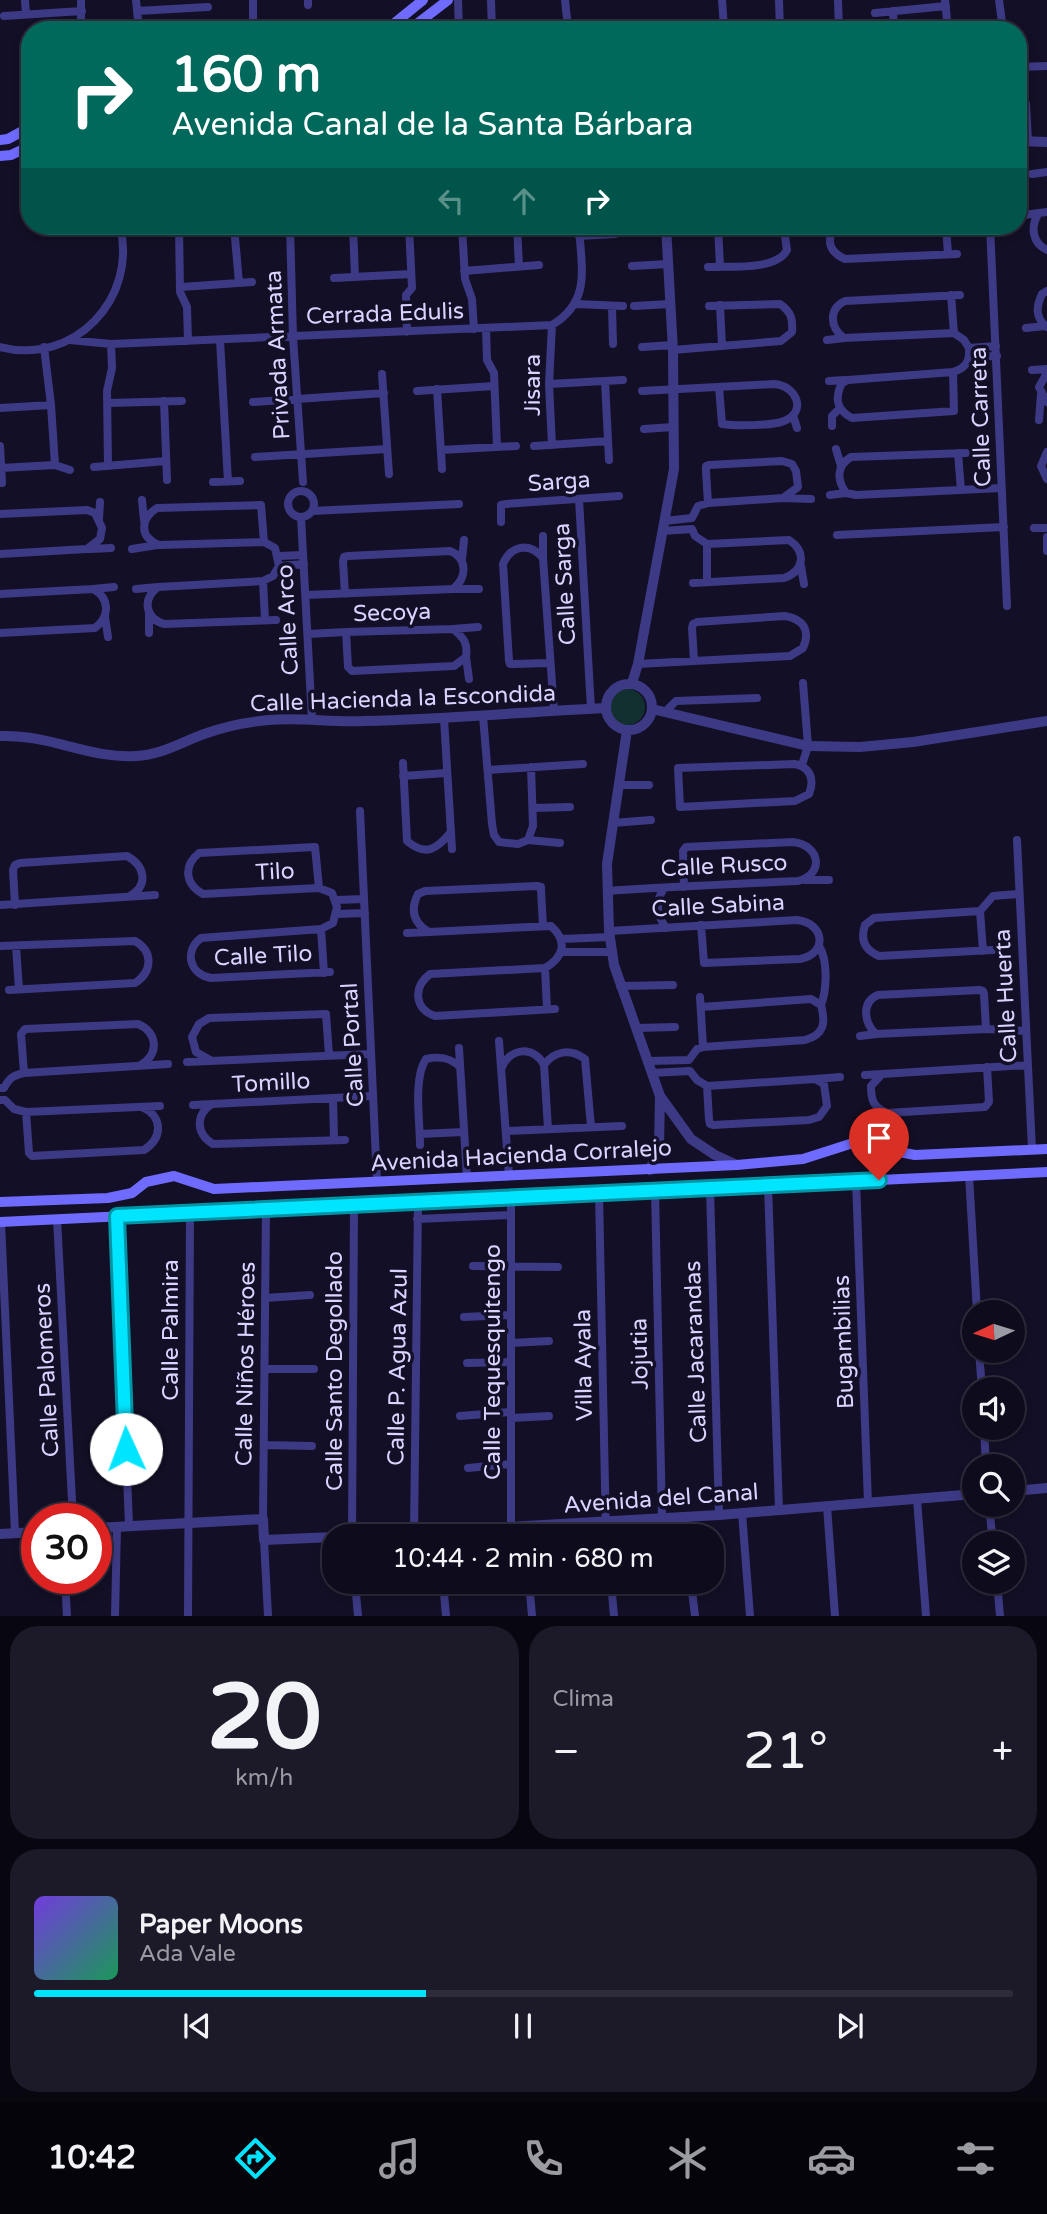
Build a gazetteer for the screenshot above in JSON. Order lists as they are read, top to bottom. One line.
{"streets":{"main road":["Avenida Hacienda Corralejo"],"street":["Cerrada Edulis","Privada Armata","Jisara","Calle Carreta","Sarga","Calle Sarga","Secoya","Calle Arco","Calle Hacienda la Escondida","Calle Rusco","Tilo","Calle Sabina","Calle Tilo","Calle Huerta","Calle Portal","Tomillo","Calle Palmira","Bugambilias","Calle Jacarandas","Jojutia","Calle Tequesquitengo","Calle Niños Héroes","Villa Ayala","Calle P. Agua Azul","Calle Palomeros","Calle Santo Degollado","Avenida del Canal"]},"crossings":[["Cerrada Edulis","Privada Armata"],["Cerrada Edulis","Jisara"],["Sarga","Calle Sarga"],["Calle Sarga","Calle Hacienda la Escondida"],["Secoya","Calle Arco"],["Calle Arco","Calle Hacienda la Escondida"],["Tilo","Calle Tilo"],["Calle Huerta","Avenida Hacienda Corralejo"],["Calle Portal","Tomillo"],["Calle Portal","Avenida Hacienda Corralejo"],["Bugambilias","Avenida del Canal"],["Calle Jacarandas","Avenida del Canal"],["Jojutia","Avenida del Canal"],["Villa Ayala","Avenida del Canal"]],"north":"left","page":{"turn":["160 m","Avenida Canal de la Santa Bárbara"],"limit":"30","trip":"10:44 · 2 min · 680 m","tile":[["20","km/h"],"Clima"],"heat":["−","21°","+"],"song":["Paper Moons","Ada Vale"],"tabs":"10:42"}}
